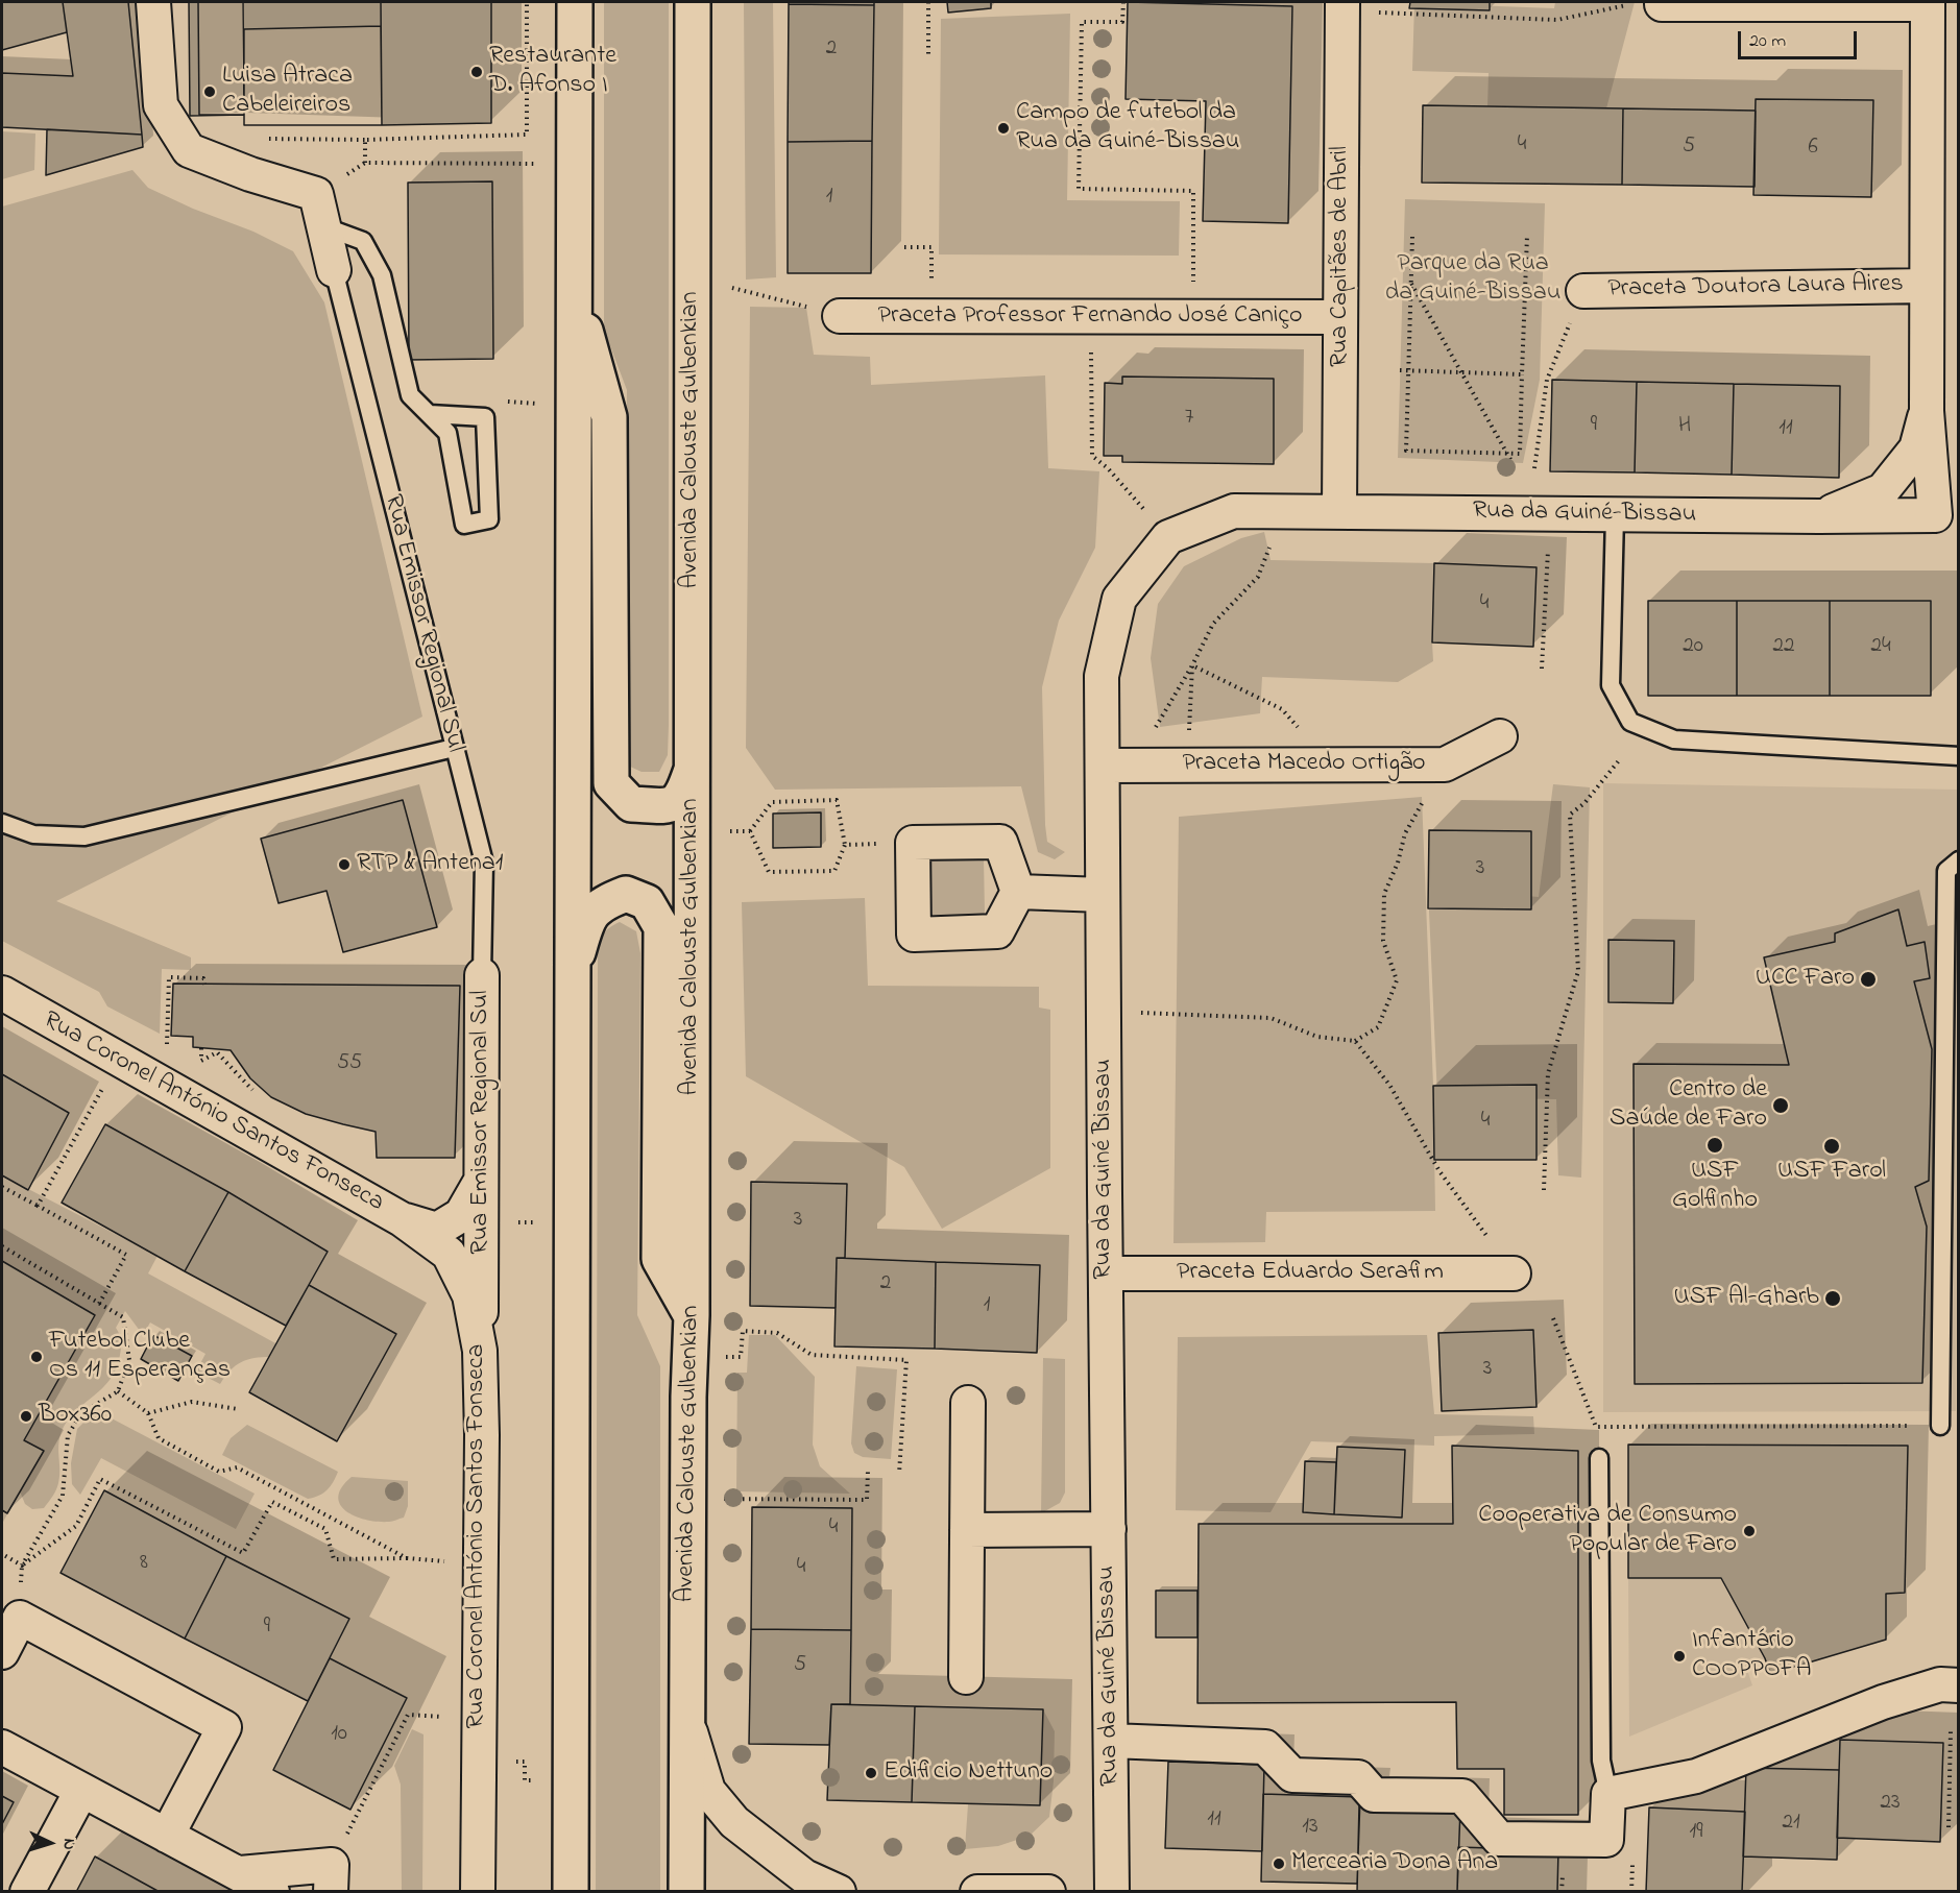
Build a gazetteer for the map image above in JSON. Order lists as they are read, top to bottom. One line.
{"streets":{"main road":["Avenida Calouste Gulbenkian"],"street":["Rua Capitães de Abril","Praceta Doutora Laura Aires","Praceta Professor Fernando José Caniço","Rua da Guiné-Bissau","Rua Emissor Regional Sul","Praceta Macedo Ortigão","Rua Coronel António Santos Fonseca","Rua da Guiné Bissau","Praceta Eduardo Serafim"]},"crossings":[["Rua Capitães de Abril","Praceta Professor Fernando José Caniço"],["Rua Capitães de Abril","Rua da Guiné-Bissau"],["Rua da Guiné-Bissau","Rua da Guiné Bissau"],["Rua Emissor Regional Sul","Rua Coronel António Santos Fonseca"],["Praceta Macedo Ortigão","Rua da Guiné Bissau"],["Rua da Guiné Bissau","Praceta Eduardo Serafim"]],"parks":["Parque da Rua da Guiné-Bissau"],"places":["Restaurante D. Afonso I","Luisa Atraca Cabeleireiros","Campo de futebol da Rua da Guiné-Bissau","RTP & Antena1","UCC Faro","Centro de Saúde de Faro","USF Golfinho","USF Farol","USF Al-Gharb","Futebol Clube Os 11 Esperanças","Box360","Cooperativa de Consumo Popular de Faro","Infantário COOPPOFA","Edificio Nettuno","Mercearia Dona Ana"],"house_numbers":["2","4","5","6","1","7","9","H","11","4","20","22","24","3","55","4","3","2","1","3","4","8","4","9","5","10","23","11","21","13","19"],"scale_bar":"20 m","north":"right"}
